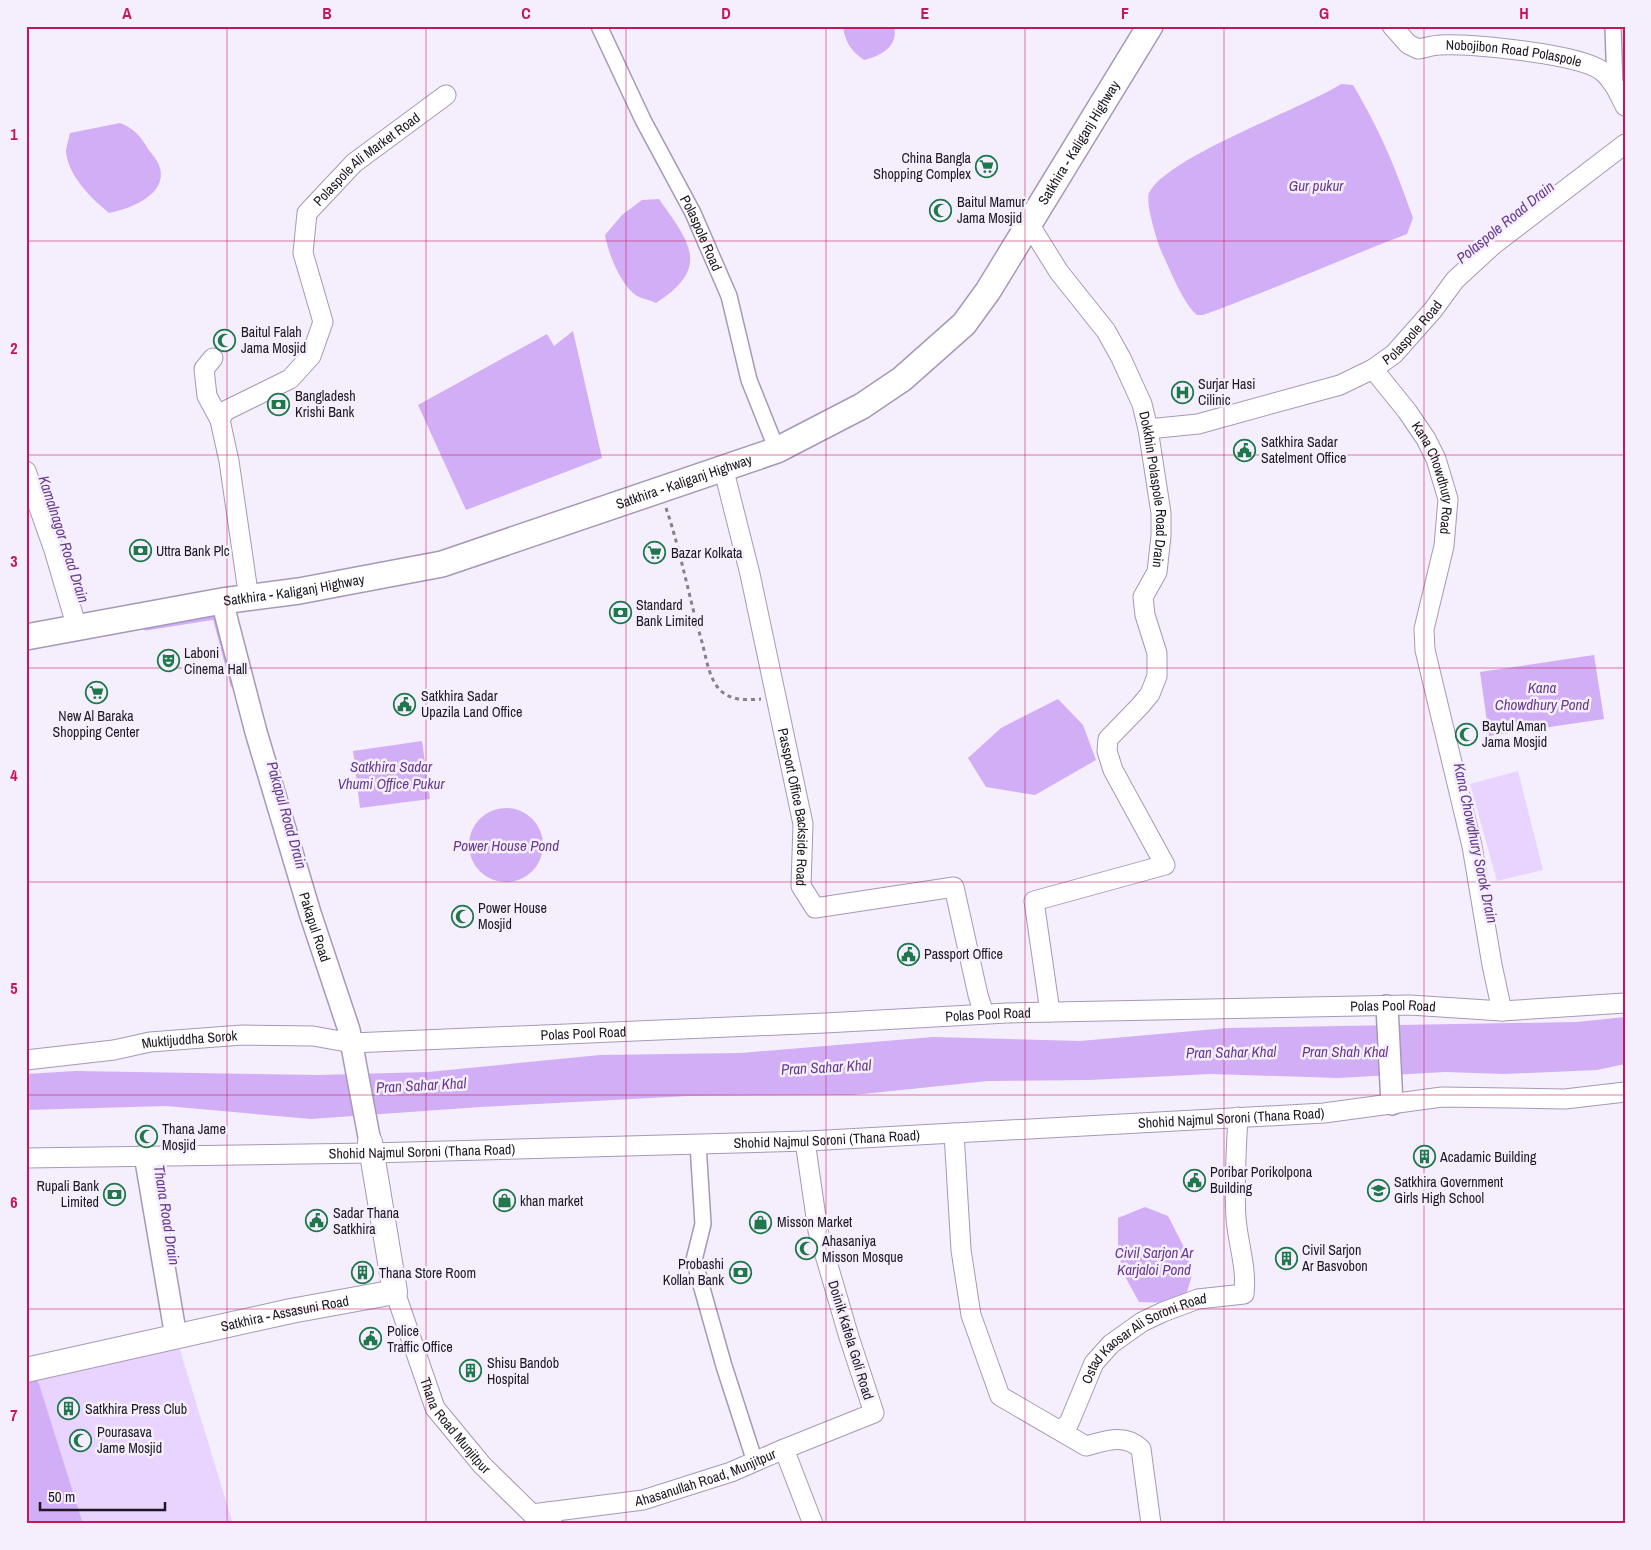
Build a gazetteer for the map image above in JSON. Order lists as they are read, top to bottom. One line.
{"streets":{"highway":["Satkhira - Kaliganj Highway"],"main road":["Pakapul Road","Satkhira - Assasuni Road"],"street":["Nobojibon Road Polaspole","Polaspole Ali Market Road","Polaspole Road","Kana Chowdhury Road","Dokkhin Polaspole Road Drain","Passport Office Backside Road","Polas Pool Road","Muktijuddha Sorok","Shohid Najmul Soroni (Thana Road)","Doinik Kafela Goli Road","Ostad Kaosar Ali Soroni Road","Thana Road Munjitpur","Ahasanullah Road, Munjitpur"]},"crossings":[["Satkhira - Kaliganj Highway","Polaspole Road"],["Satkhira - Kaliganj Highway","Dokkhin Polaspole Road Drain"],["Satkhira - Kaliganj Highway","Passport Office Backside Road"],["Satkhira - Kaliganj Highway","Pakapul Road"],["Polaspole Road","Kana Chowdhury Road"],["Polaspole Road","Dokkhin Polaspole Road Drain"],["Kana Chowdhury Road","Polas Pool Road"],["Dokkhin Polaspole Road Drain","Polas Pool Road"],["Passport Office Backside Road","Polas Pool Road"],["Pakapul Road","Polas Pool Road"],["Pakapul Road","Muktijuddha Sorok"],["Pakapul Road","Shohid Najmul Soroni (Thana Road)"],["Polas Pool Road","Muktijuddha Sorok"],["Shohid Najmul Soroni (Thana Road)","Doinik Kafela Goli Road"],["Shohid Najmul Soroni (Thana Road)","Ostad Kaosar Ali Soroni Road"],["Satkhira - Assasuni Road","Thana Road Munjitpur"],["Doinik Kafela Goli Road","Ahasanullah Road, Munjitpur"],["Thana Road Munjitpur","Ahasanullah Road, Munjitpur"]],"water":["Gur pukur","Polaspole Road Drain","Kamalnagor Road Drain","Kana Chowdhury Pond","Satkhira Sadar Vhumi Office Pukur","Pakapul Road Drain","Kana Chowdhury Sorok Drain","Power House Pond","Pran Shah Khal","Pran Sahar Khal","Thana Road Drain","Civil Sarjon Ar Karjaloi Pond"],"places":{"supermarket":["China Bangla Shopping Complex","Bazar Kolkata","New Al Baraka Shopping Center"],"mosque":["Baitul Mamur Jama Mosjid","Baitul Falah Jama Mosjid","Baytul Aman Jama Mosjid","Power House Mosjid","Thana Jame Mosjid","Ahasaniya Misson Mosque","Pourasava Jame Mosjid"],"hospital":["Surjar Hasi Cilinic"],"bank":["Bangladesh Krishi Bank","Uttra Bank Plc","Standard Bank Limited","Rupali Bank Limited","Probashi Kollan Bank"],"public building":["Satkhira Sadar Satelment Office","Satkhira Sadar Upazila Land Office","Passport Office","Poribar Porikolpona Building","Sadar Thana Satkhira","Police Traffic Office"],"theatre":["Laboni Cinema Hall"],"building":["Acadamic Building","Civil Sarjon Ar Basvobon","Thana Store Room","Shisu Bandob Hospital","Satkhira Press Club"],"school or university":["Satkhira Government Girls High School"],"shop":["khan market","Misson Market"]},"scale_bar":"50 m","grid":{"columns":["A","B","C","D","E","F","G","H"],"rows":["1","2","3","4","5","6","7"]}}
